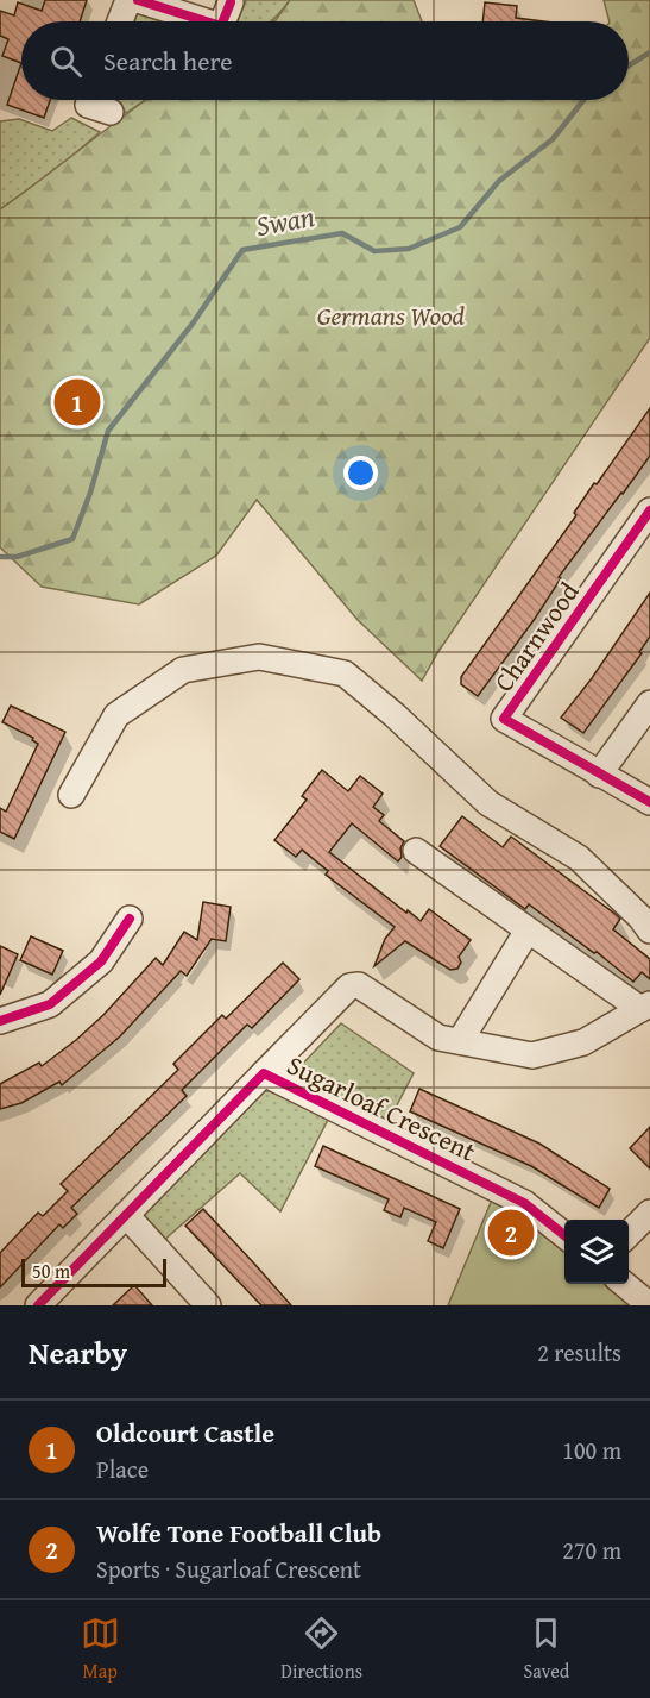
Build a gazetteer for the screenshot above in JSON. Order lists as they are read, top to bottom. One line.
{"streets":{"street":["Charnwood","Sugarloaf Crescent"]},"water":["Swan"],"parks":["Germans Wood"],"scale_bar":"50 m","page":{"search":"Search here","pins":["1","2"],"scale":"50 m","heading":["Nearby","2 results"],"list":[{"mark":"1","name":"Oldcourt Castle","note":"Place","value":"100 m"},{"mark":"2","name":"Wolfe Tone Football Club","note":"Sports · Sugarloaf Crescent","value":"270 m"}],"nav":["Map","Directions","Saved"]}}
